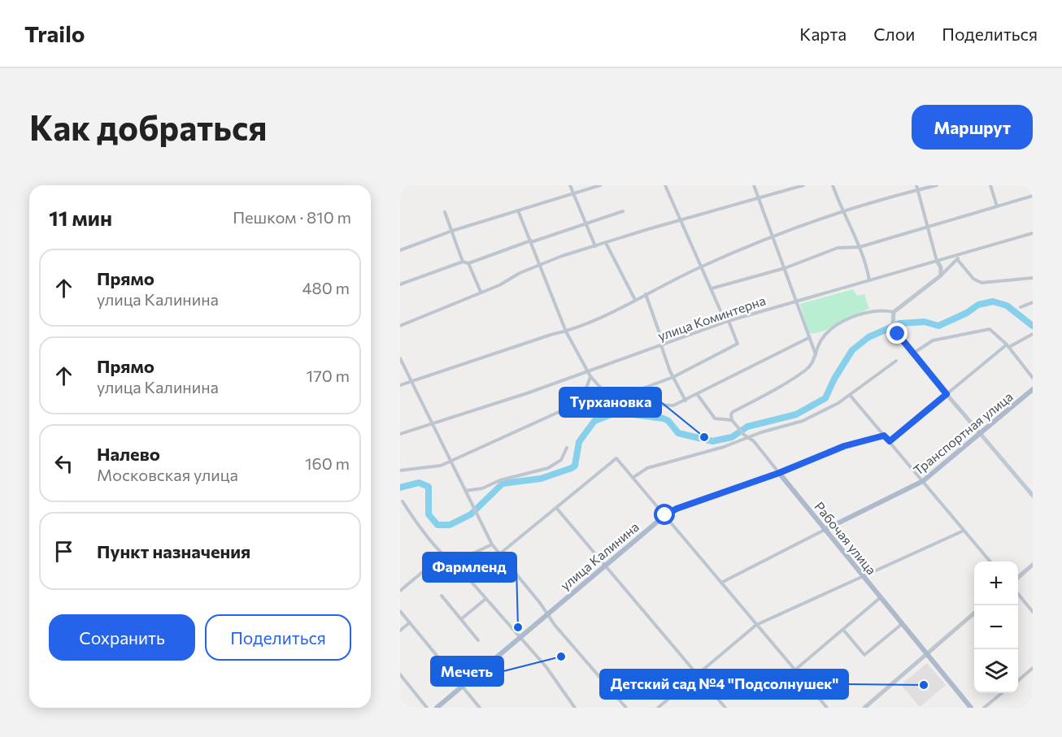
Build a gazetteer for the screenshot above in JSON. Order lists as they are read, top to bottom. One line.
{"streets":{"main road":["Транспортная улица","Рабочая улица","улица Калинина"],"street":["улица Коминтерна"]},"crossings":[["Транспортная улица","Рабочая улица"],["Рабочая улица","улица Калинина"]],"places":["Турхановка","Фармленд","Мечеть","Детский сад №4 \"Подсолнушек\""],"page":{"header":"Trailo","nav":["Карта","Слои","Поделиться"],"buttons":["Маршрут",["Сохранить","Поделиться"]],"title":"Как добраться","heading":["11 мин","Пешком · 810 m"],"list":[["Прямо","улица Калинина","480 m"],["Прямо","улица Калинина","170 m"],["Налево","Московская улица","160 m"],"Пункт назначения"],"map_buttons":["+","−"]}}
